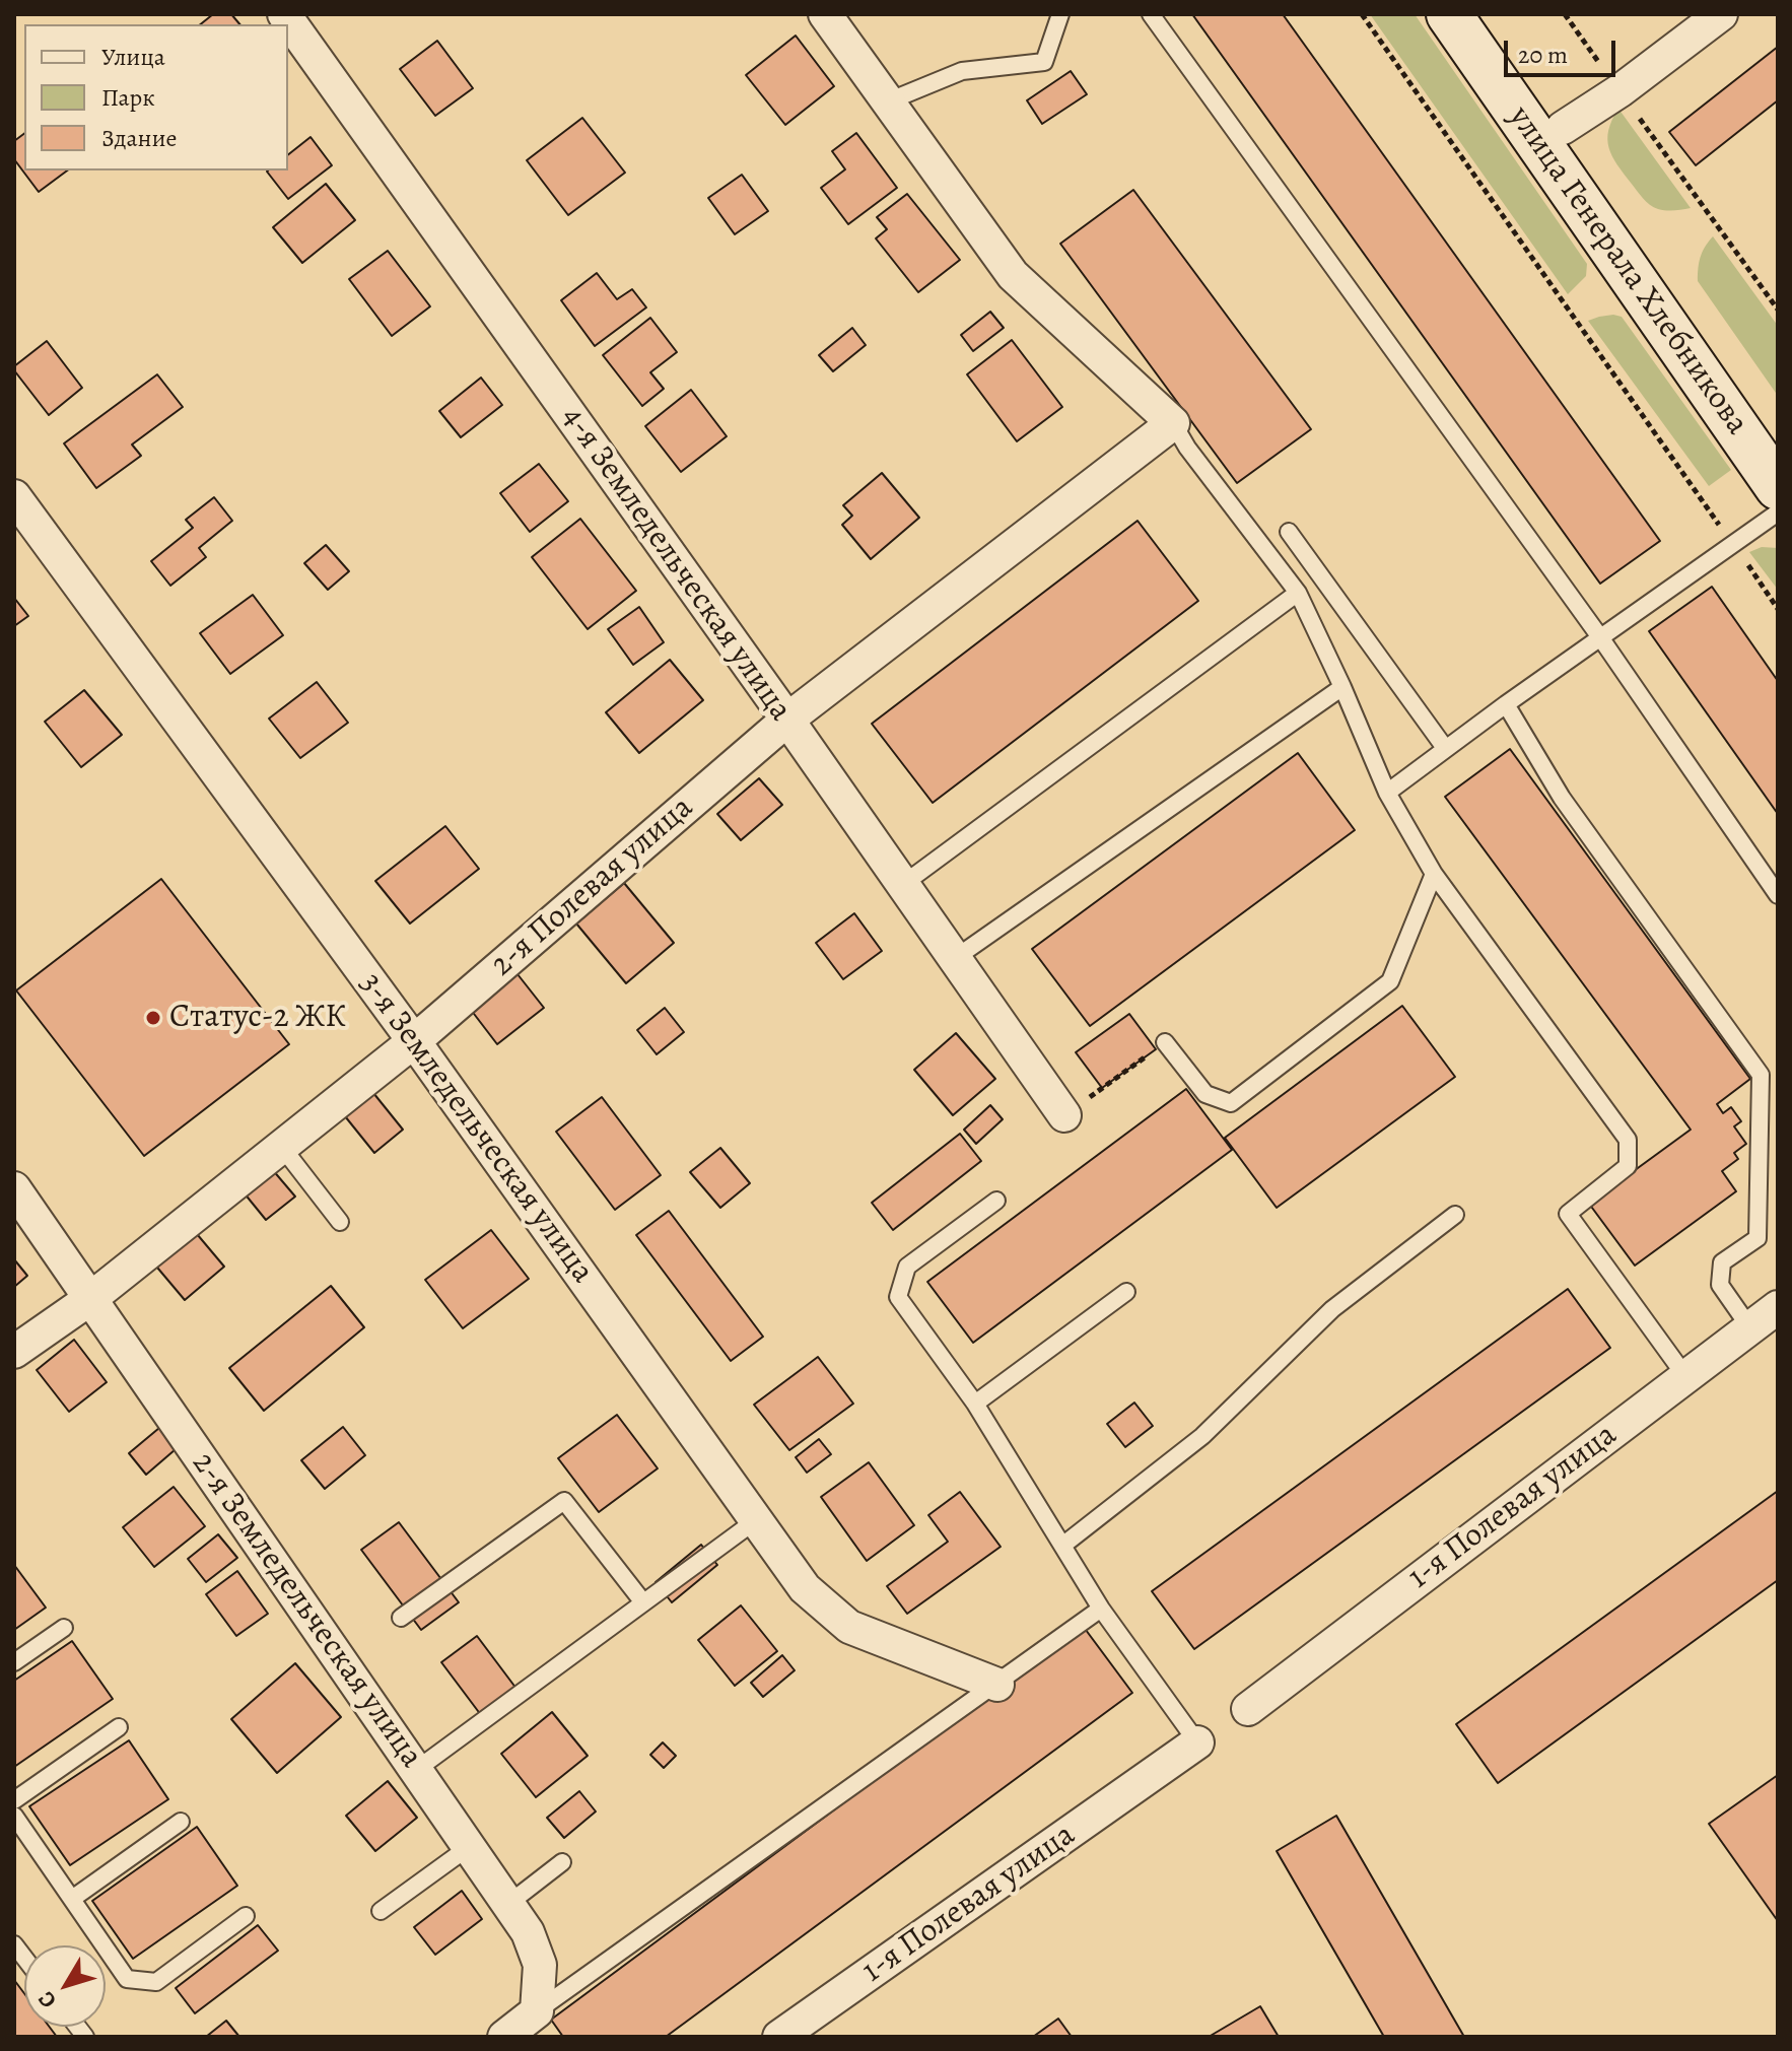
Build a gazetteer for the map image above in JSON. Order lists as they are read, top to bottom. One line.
{"streets":{"main road":["улица Генерала Хлебникова"],"street":["4-я Земледельческая улица","2-я Полевая улица","3-я Земледельческая улица","1-я Полевая улица","2-я Земледельческая улица"]},"crossings":[["4-я Земледельческая улица","2-я Полевая улица"],["2-я Полевая улица","3-я Земледельческая улица"],["2-я Полевая улица","2-я Земледельческая улица"]],"places":["Статус-2 ЖК"],"legend":["Улица","Парк","Здание"],"scale_bar":"20 m","north":"bottom left"}
